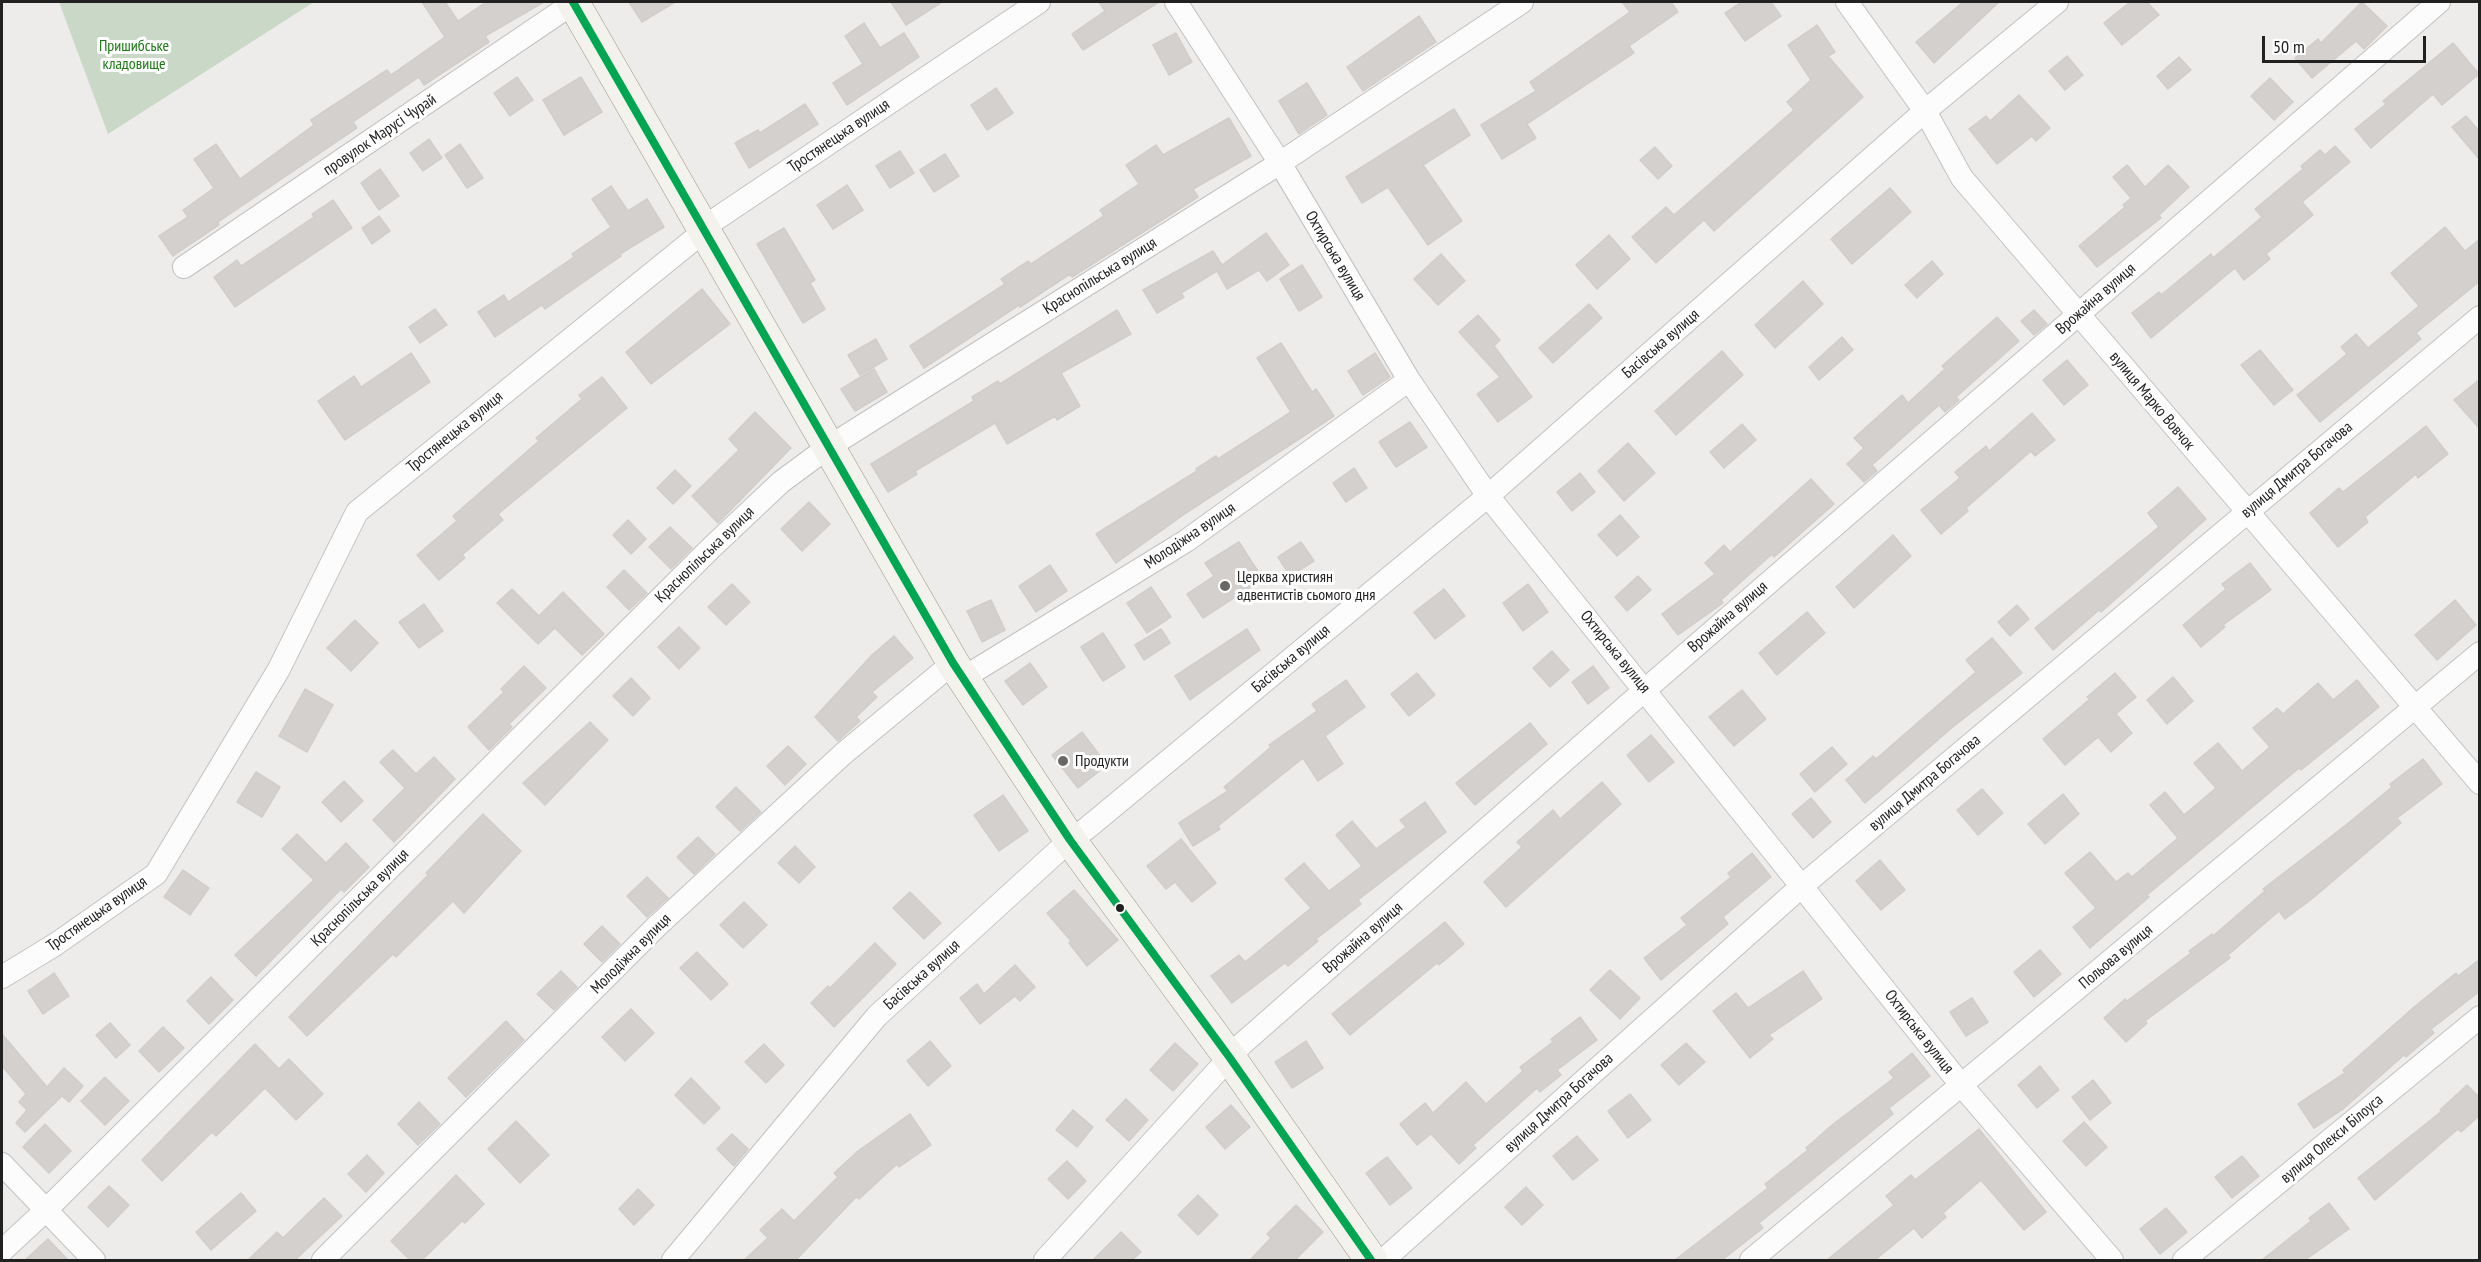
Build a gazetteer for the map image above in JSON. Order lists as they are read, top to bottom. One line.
{"streets":{"street":["провулок Марусі Чурай","Тростянецька вулиця","Охтирська вулиця","Краснопільська вулиця","Врожайна вулиця","Басівська вулиця","вулиця Марко Вовчок","вулиця Дмитра Богачова","Молодіжна вулиця","Польова вулиця","вулиця Олекси Білоуса"]},"crossings":[["Охтирська вулиця","Краснопільська вулиця"],["Охтирська вулиця","Врожайна вулиця"],["Охтирська вулиця","Басівська вулиця"],["Охтирська вулиця","вулиця Дмитра Богачова"],["Охтирська вулиця","Молодіжна вулиця"],["Охтирська вулиця","Польова вулиця"],["Врожайна вулиця","вулиця Марко Вовчок"],["Басівська вулиця","вулиця Марко Вовчок"],["вулиця Марко Вовчок","вулиця Дмитра Богачова"],["вулиця Марко Вовчок","Польова вулиця"]],"parks":["Пришибське кладовище"],"places":["Церква християн адвентистів сьомого дня","Продукти"],"scale_bar":"50 m"}
